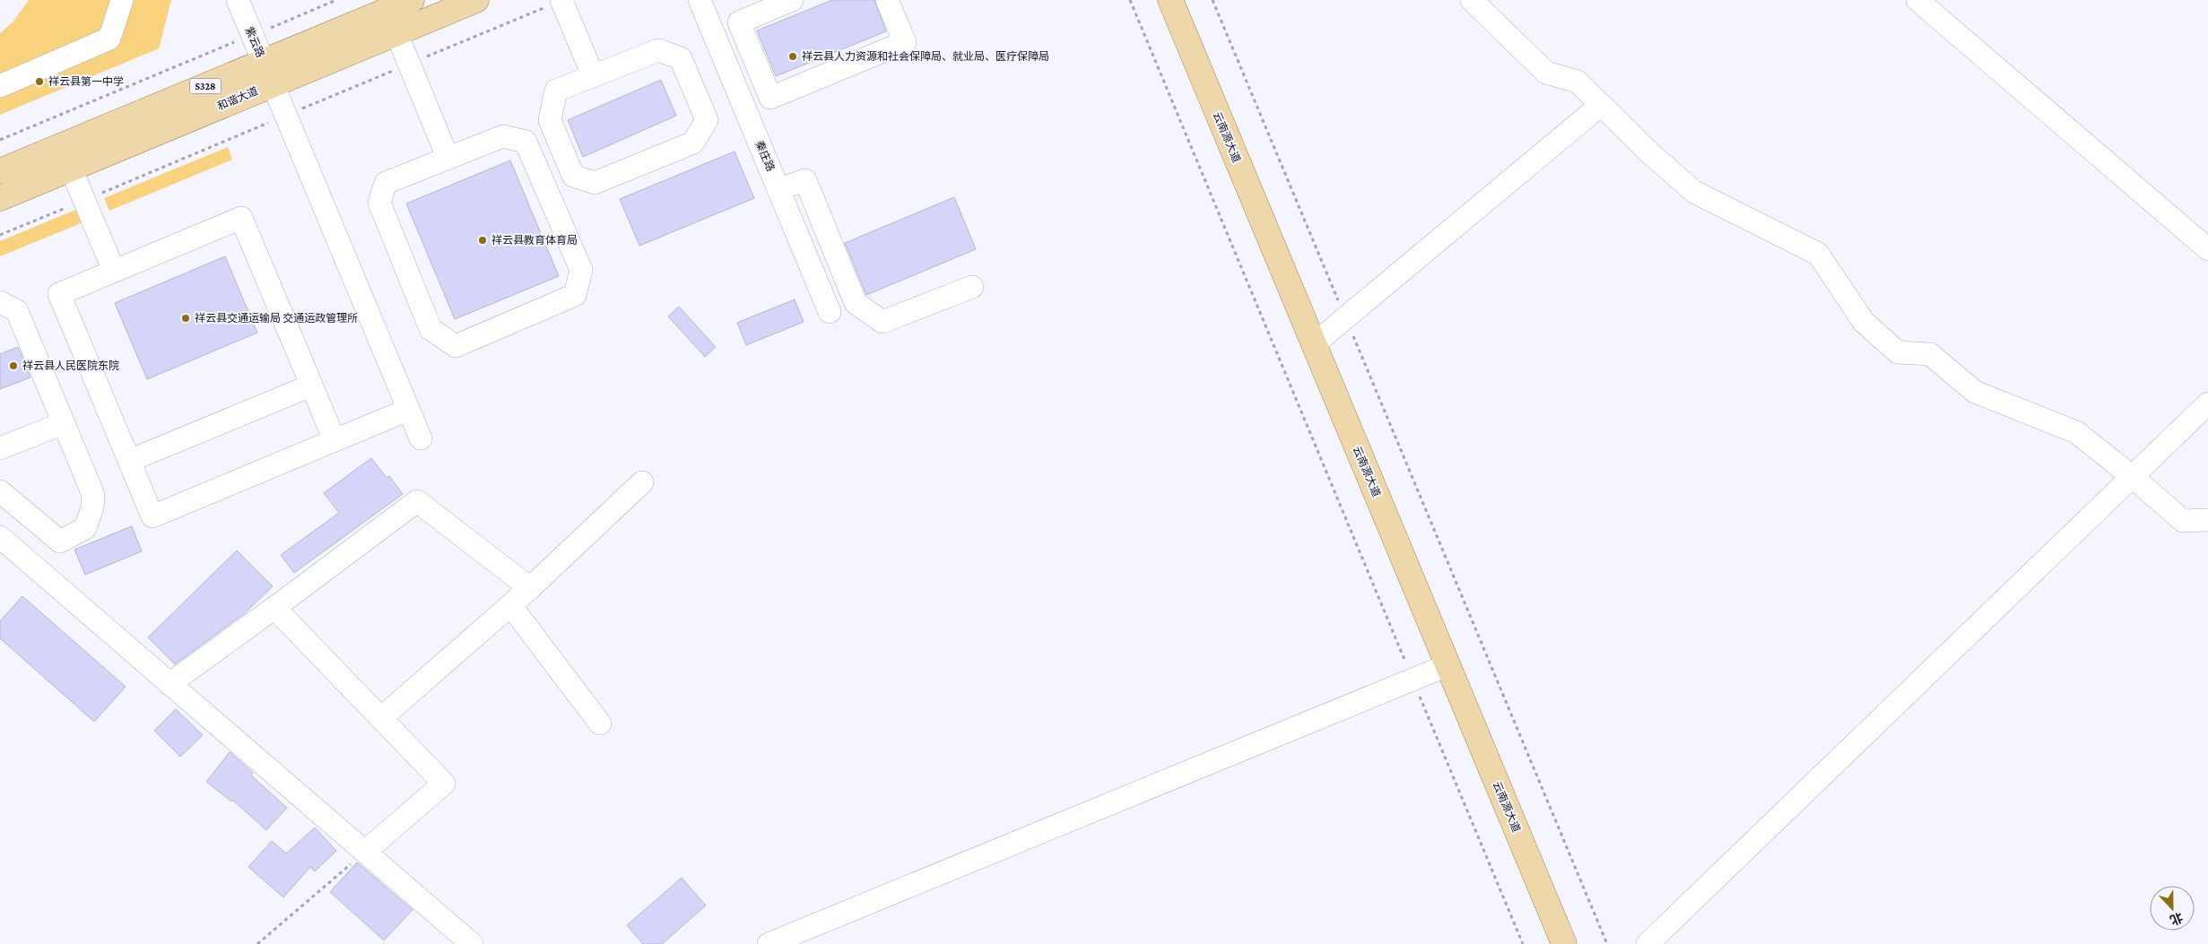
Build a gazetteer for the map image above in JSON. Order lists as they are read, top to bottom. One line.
{"streets":{"main road":["S328","和谐大道","云南源大道"],"street":["紫云路","秦庄路"]},"crossings":[["紫云路","S328"],["紫云路","和谐大道"]],"places":["祥云县人力资源和社会保障局、就业局、医疗保障局","祥云县第一中学","祥云县教育体育局","祥云县交通运输局 交通运政管理所","祥云县人民医院东院"],"north":"bottom"}
